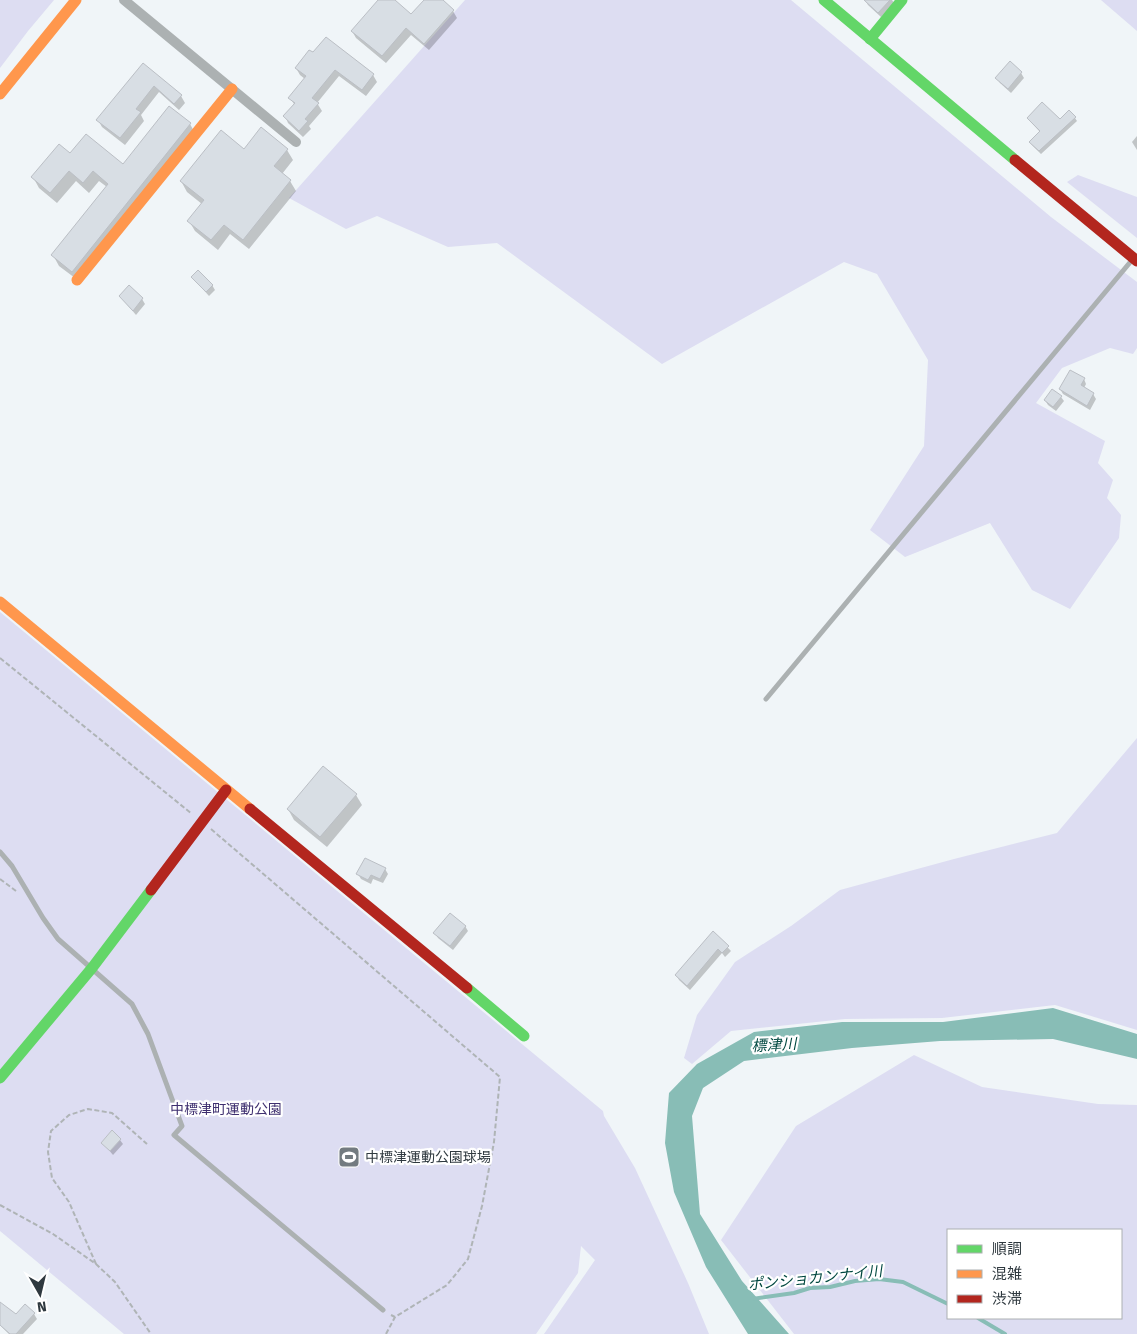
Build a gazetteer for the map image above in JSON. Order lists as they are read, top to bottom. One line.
{"water":["標津川","ポンショカンナイ川"],"parks":["中標津町運動公園"],"places":{"sports":["中標津運動公園球場"]},"legend":["順調","混雑","渋滞"],"north":"bottom"}
